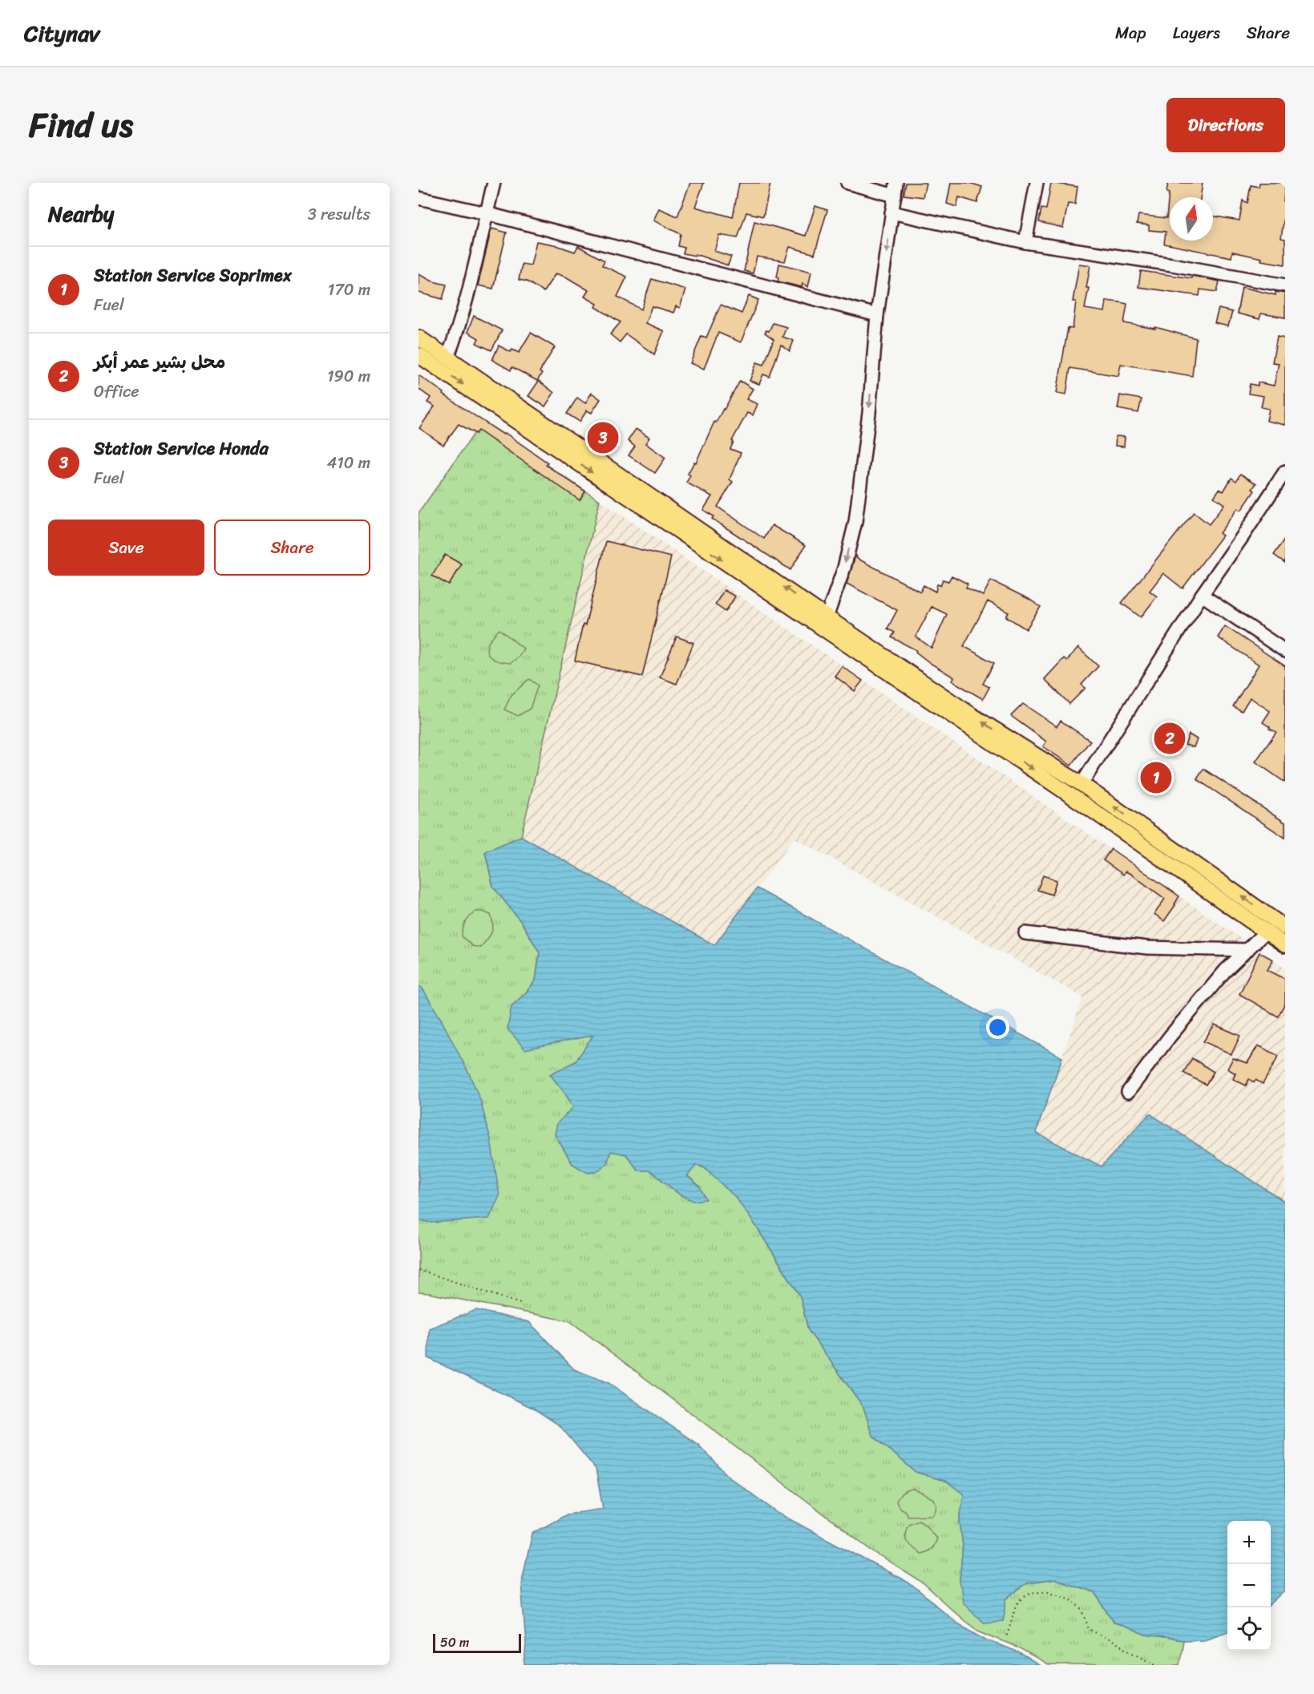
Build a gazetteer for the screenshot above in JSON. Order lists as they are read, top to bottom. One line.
{"scale_bar":"50 m","north":"top","page":{"header":"Citynav","nav":["Map","Layers","Share"],"title":"Find us","buttons":["Directions",["Save","Share"]],"heading":["Nearby","3 results"],"list":[{"mark":"1","name":"Station Service Soprimex","note":"Fuel","value":"170 m"},{"mark":"2","name":"محل بشير عمر أبكر","note":"Office","value":"190 m"},{"mark":"3","name":"Station Service Honda","note":"Fuel","value":"410 m"}],"pins":["3","2","1"],"map_buttons":["+","−"],"scale":"50 m"}}
